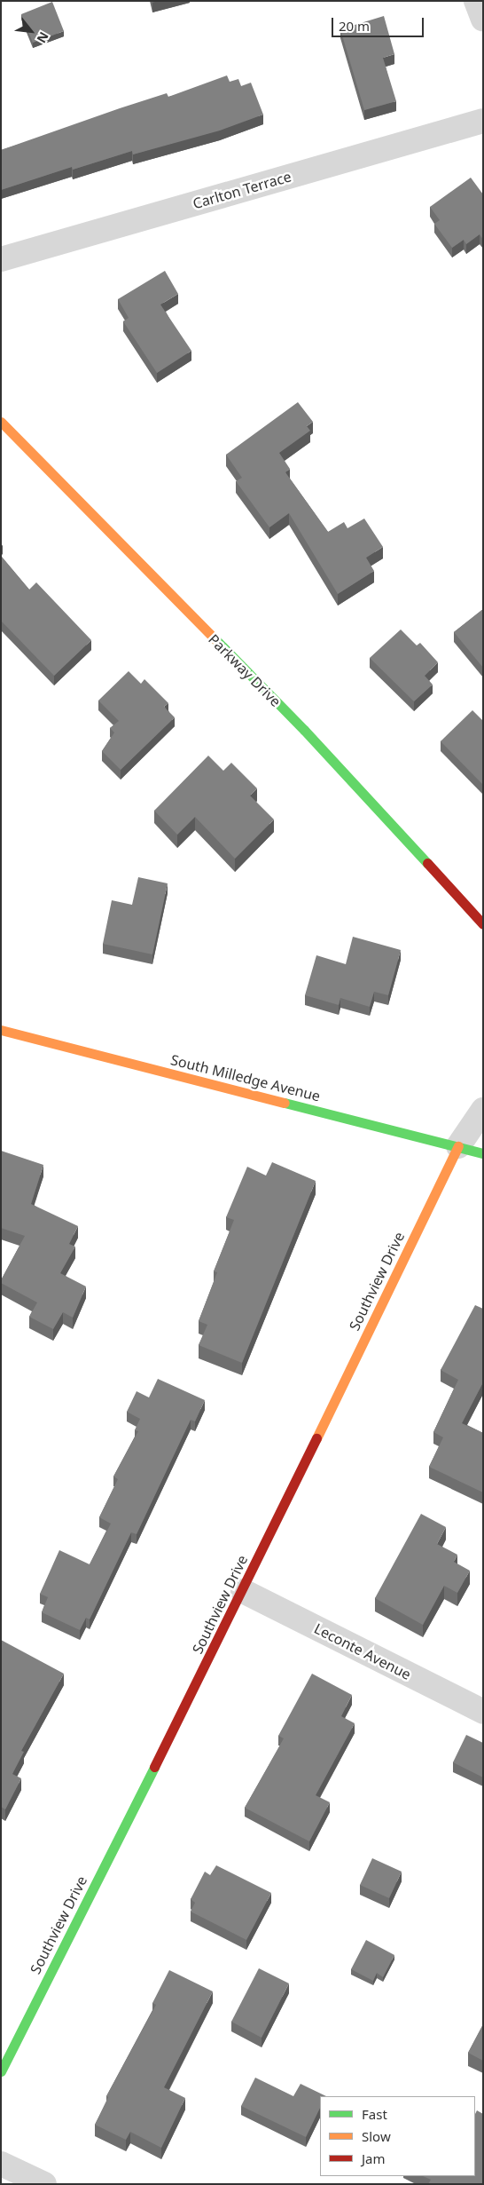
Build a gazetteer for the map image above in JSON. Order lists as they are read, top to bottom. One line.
{"streets":{"street":["Carlton Terrace","Parkway Drive","South Milledge Avenue","Southview Drive","Leconte Avenue"]},"crossings":[["South Milledge Avenue","Southview Drive"],["Southview Drive","Leconte Avenue"]],"legend":["Fast","Slow","Jam"],"scale_bar":"20 m","north":"bottom right"}
